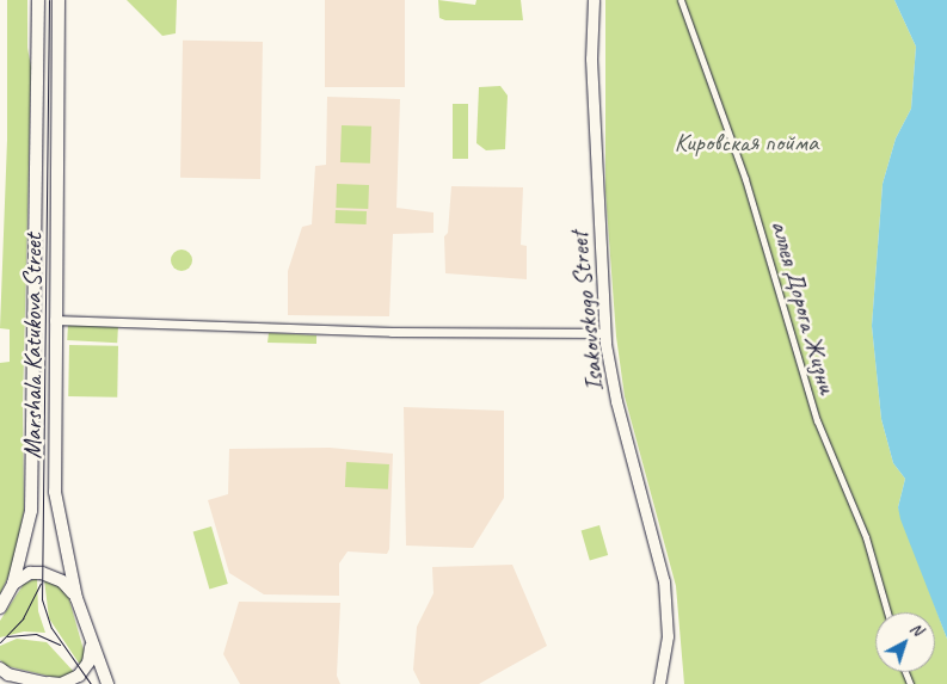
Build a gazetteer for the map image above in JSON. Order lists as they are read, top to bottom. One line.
{"streets":{"main road":["Marshala Katukova Street"],"street":["аллея Дорога Жизни","Isakovskogo Street"]},"parks":["Кировская пойма"],"north":"top right"}
